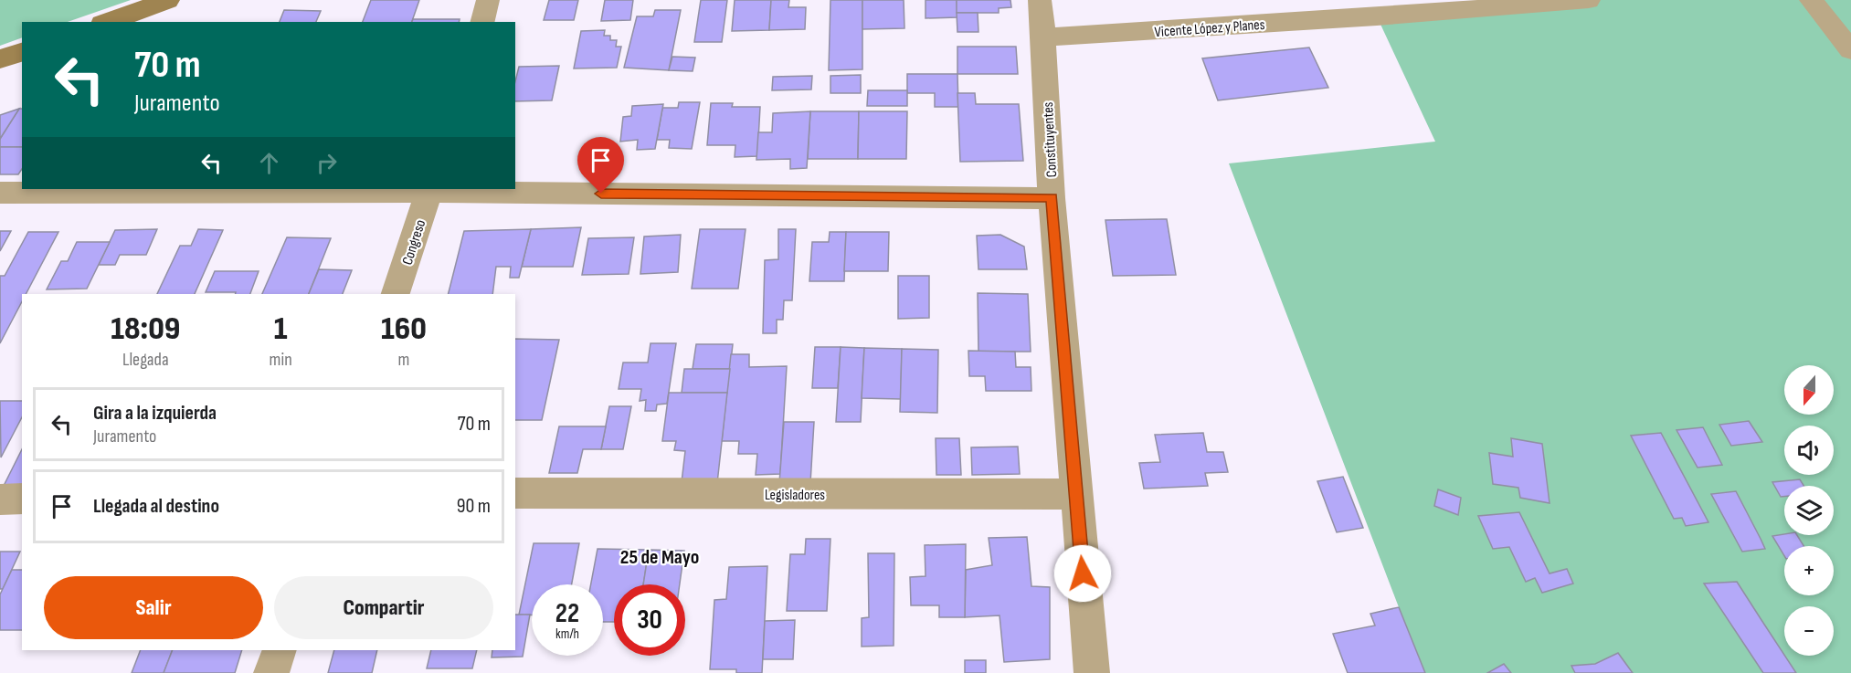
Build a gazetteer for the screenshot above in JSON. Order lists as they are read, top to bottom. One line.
{"streets":{"street":["Vicente López y Planes","Constituyentes","Congreso","Legisladores"]},"crossings":[["Vicente López y Planes","Constituyentes"],["Constituyentes","Legisladores"]],"districts":["25 de Mayo"],"north":"bottom","page":{"turn":["70 m","Juramento"],"eta":["18:09","Llegada","1","min","160","m"],"map_buttons":["+","−"],"list":[{"name":"Gira a la izquierda","note":"Juramento","value":"70 m"},{"name":"Llegada al destino","value":"90 m"}],"buttons":["Salir","Compartir"],"speed":"22 km/h","limit":"30"}}
